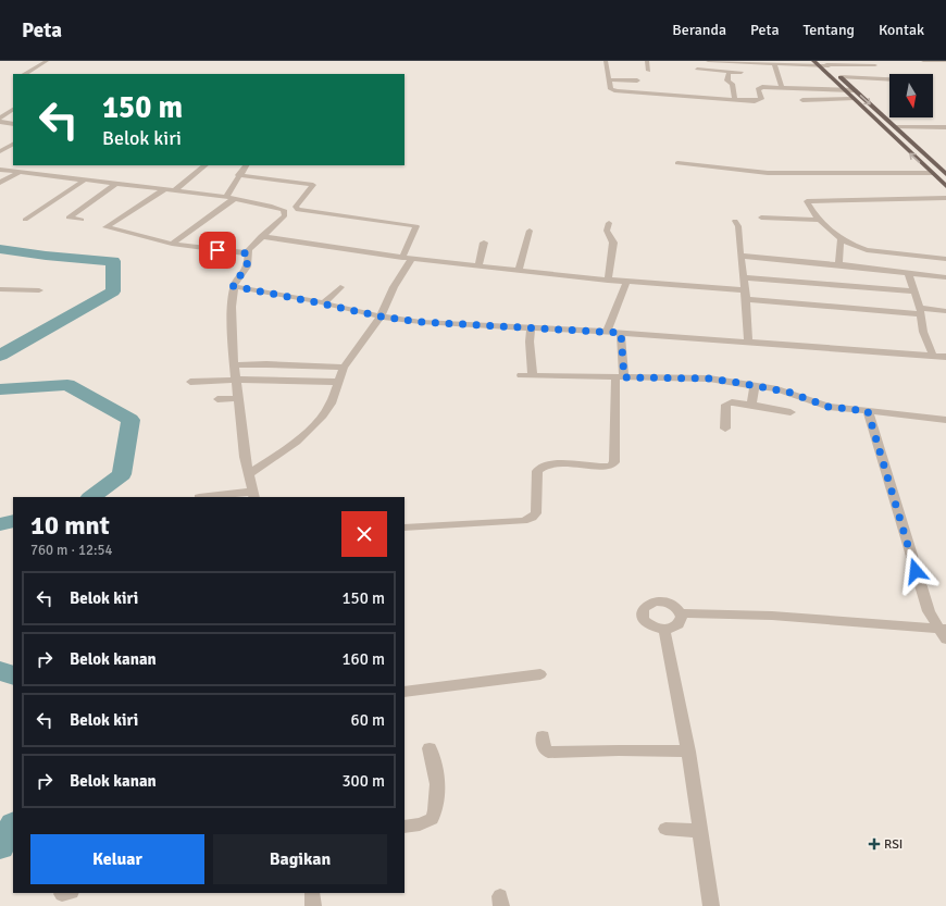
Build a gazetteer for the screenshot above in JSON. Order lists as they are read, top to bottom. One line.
{"places":{"health":["RSI"]},"north":"bottom","page":{"header":"Peta","nav":["Beranda","Peta","Tentang","Kontak"],"turn":["150 m","Belok kiri"],"heading":["10 mnt","760 m · 12:54"],"list":[{"name":"Belok kiri","value":"150 m"},{"name":"Belok kanan","value":"160 m"},{"name":"Belok kiri","value":"60 m"},{"name":"Belok kanan","value":"300 m"}],"buttons":["Keluar","Bagikan"]}}
